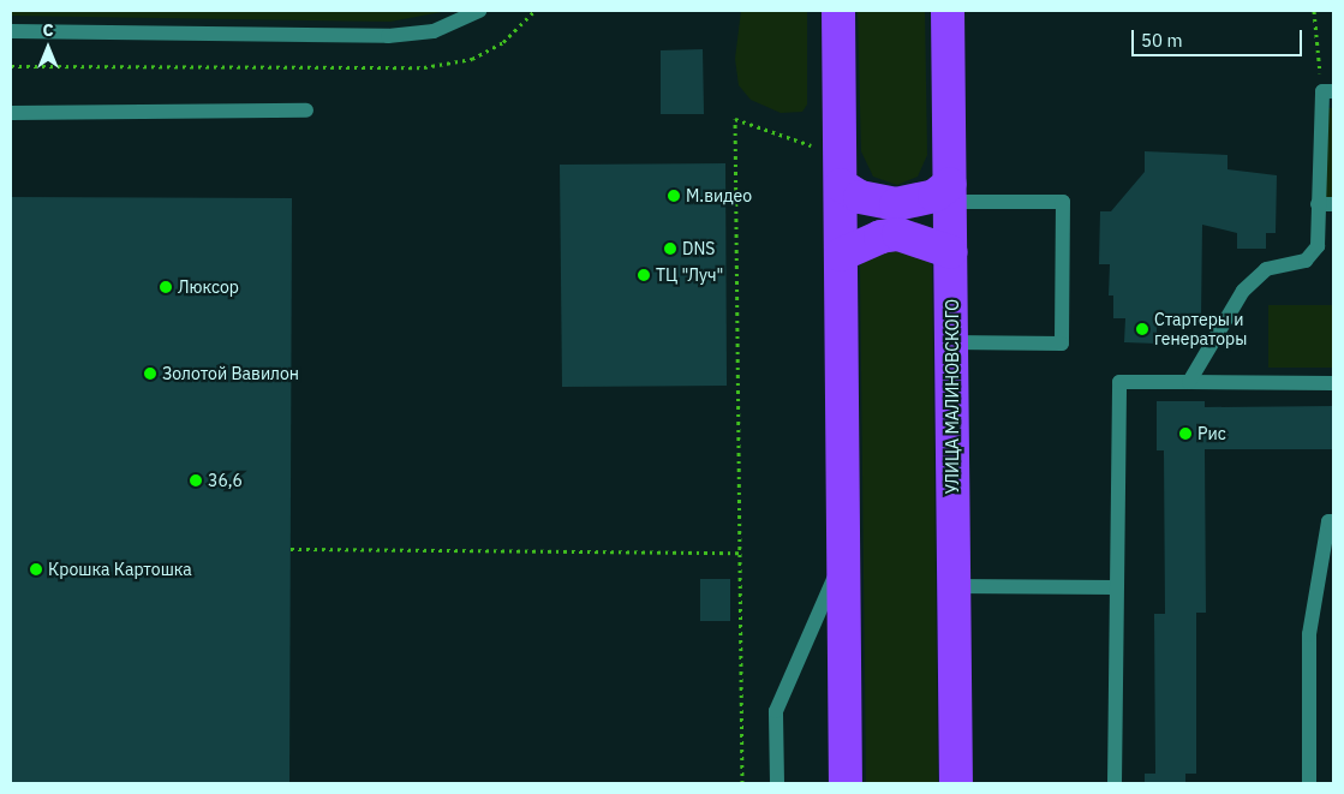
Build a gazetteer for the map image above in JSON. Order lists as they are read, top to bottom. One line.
{"streets":{"highway":["УЛИЦА МАЛИНОВСКОГО"]},"places":["М.видео","DNS","ТЦ \"Луч\"","Люксор","Стартеры и генераторы","Золотой Вавилон","Рис","36,6","Крошка Картошка"],"scale_bar":"50 m","north":"top"}
